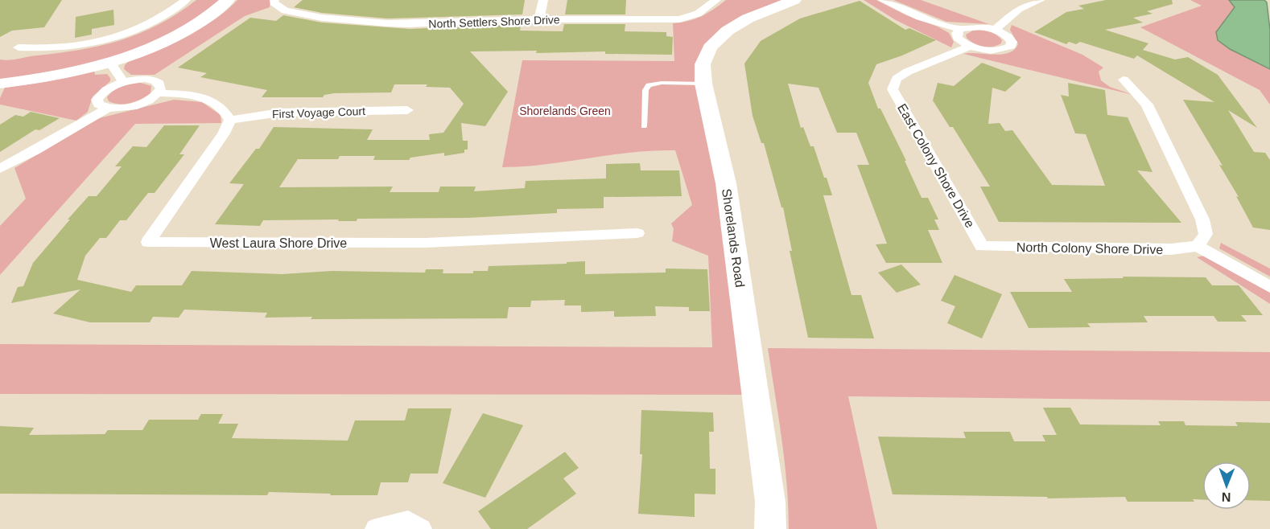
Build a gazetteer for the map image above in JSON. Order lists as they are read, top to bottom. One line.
{"streets":{"street":["North Settlers Shore Drive","First Voyage Court","East Colony Shore Drive","Shorelands Road","West Laura Shore Drive","North Colony Shore Drive"]},"crossings":[["First Voyage Court","West Laura Shore Drive"],["East Colony Shore Drive","North Colony Shore Drive"]],"parks":["Shorelands Green"],"north":"bottom"}
